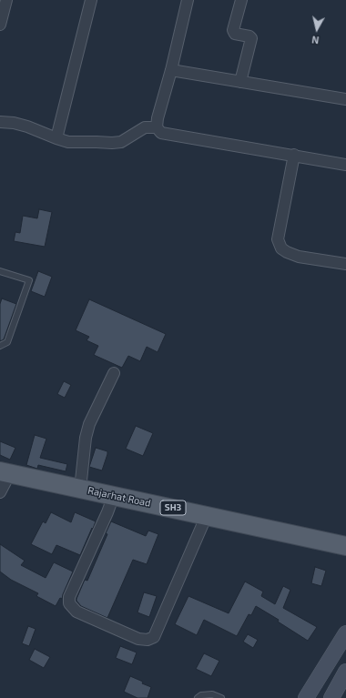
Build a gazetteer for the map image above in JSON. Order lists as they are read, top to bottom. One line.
{"streets":{"main road":["Rajarhat Road","SH3"]},"north":"bottom"}
